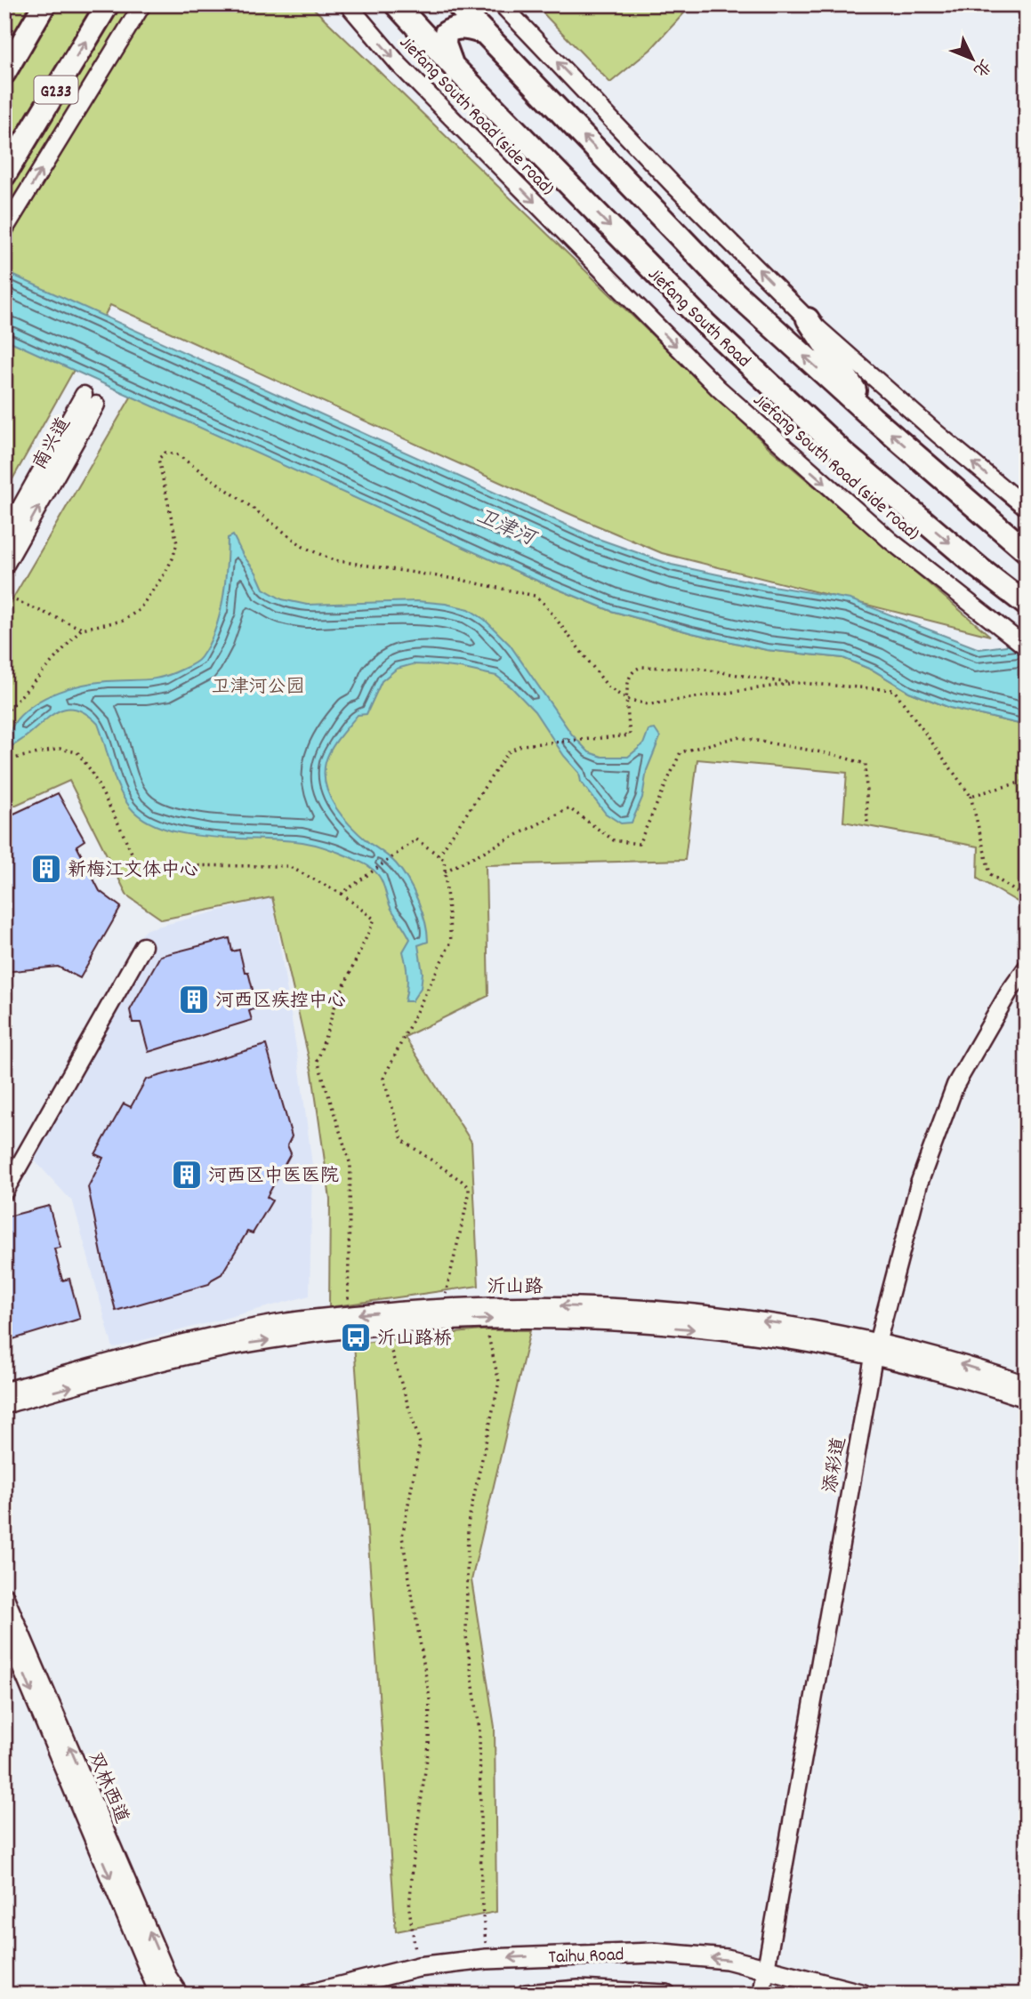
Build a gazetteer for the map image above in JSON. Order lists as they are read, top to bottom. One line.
{"streets":{"highway":["G233","Jiefang South Road"],"main road":["Taihu Road"],"street":["Jiefang South Road (side road)","南兴道","沂山路","添彩道","双林西道"]},"crossings":[["沂山路","添彩道"],["添彩道","Taihu Road"]],"water":["卫津河"],"parks":["卫津河公园"],"places":{"building":["新梅江文体中心","河西区疾控中心","河西区中医医院"],"bus stop":["沂山路桥"]},"north":"bottom right"}
